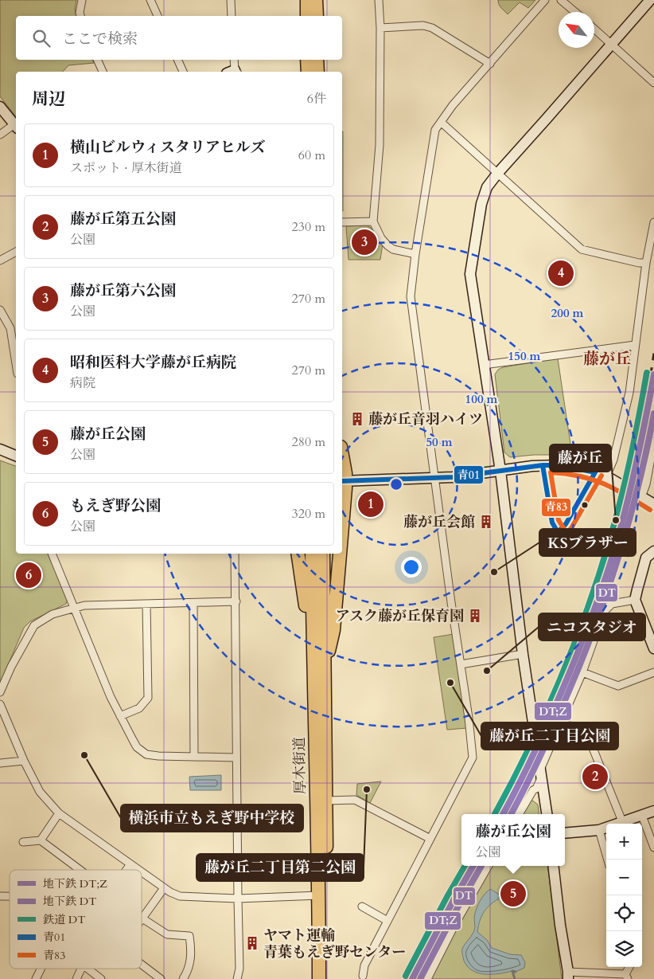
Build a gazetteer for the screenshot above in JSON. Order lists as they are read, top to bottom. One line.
{"streets":{"highway":["厚木街道"]},"districts":["藤が丘"],"places":{"building":["藤が丘音羽ハイツ","藤が丘会館","アスク藤が丘保育園","ヤマト運輸 青葉もえぎ野センター"],"other":["藤が丘","KSブラザー","ニコスタジオ","藤が丘二丁目公園","横浜市立もえぎ野中学校","藤が丘二丁目第二公園"]},"lines":["rail line DT","metro line DT;Z","metro line DT","transit line 青01","transit line 青83"],"legend":["地下鉄 DT;Z","地下鉄 DT","鉄道 DT","青01","青83"],"north":"top left","page":{"search":"ここで検索","heading":["周辺","6件"],"list":[{"mark":"1","name":"横山ビルウィスタリアヒルズ","note":"スポット · 厚木街道","value":"60 m"},{"mark":"2","name":"藤が丘第五公園","note":"公園","value":"230 m"},{"mark":"3","name":"藤が丘第六公園","note":"公園","value":"270 m"},{"mark":"4","name":"昭和医科大学藤が丘病院","note":"病院","value":"270 m"},{"mark":"5","name":"藤が丘公園","note":"公園","value":"280 m"},{"mark":"6","name":"もえぎ野公園","note":"公園","value":"320 m"}],"pins":["3","4","1","6","2","5"],"popup":["藤が丘公園","公園"],"map_buttons":["+","−"]},"rings":["200 m","150 m","100 m","50 m"]}
